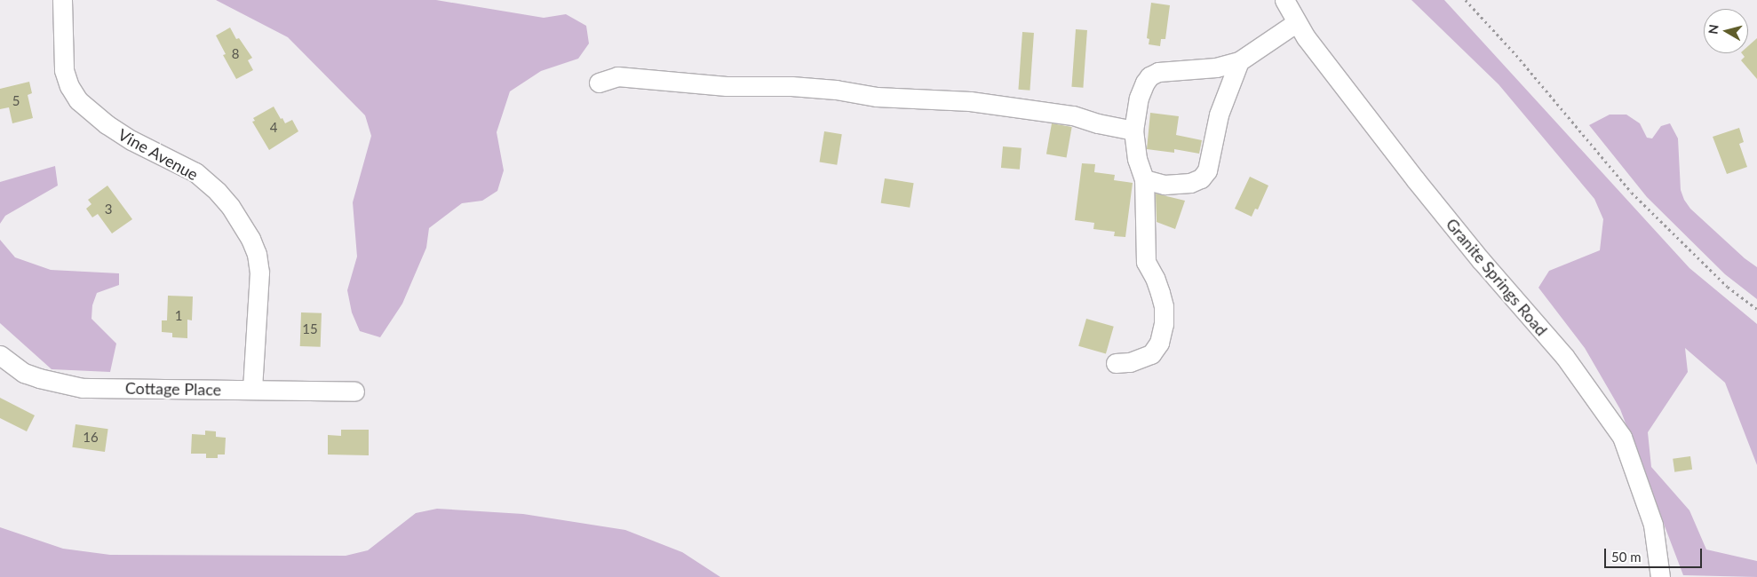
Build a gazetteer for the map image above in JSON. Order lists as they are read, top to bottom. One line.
{"streets":{"street":["Vine Avenue","Granite Springs Road","Cottage Place"]},"crossings":[["Vine Avenue","Cottage Place"]],"house_numbers":["8","5","4","3","1","15","16"],"scale_bar":"50 m","north":"left"}
